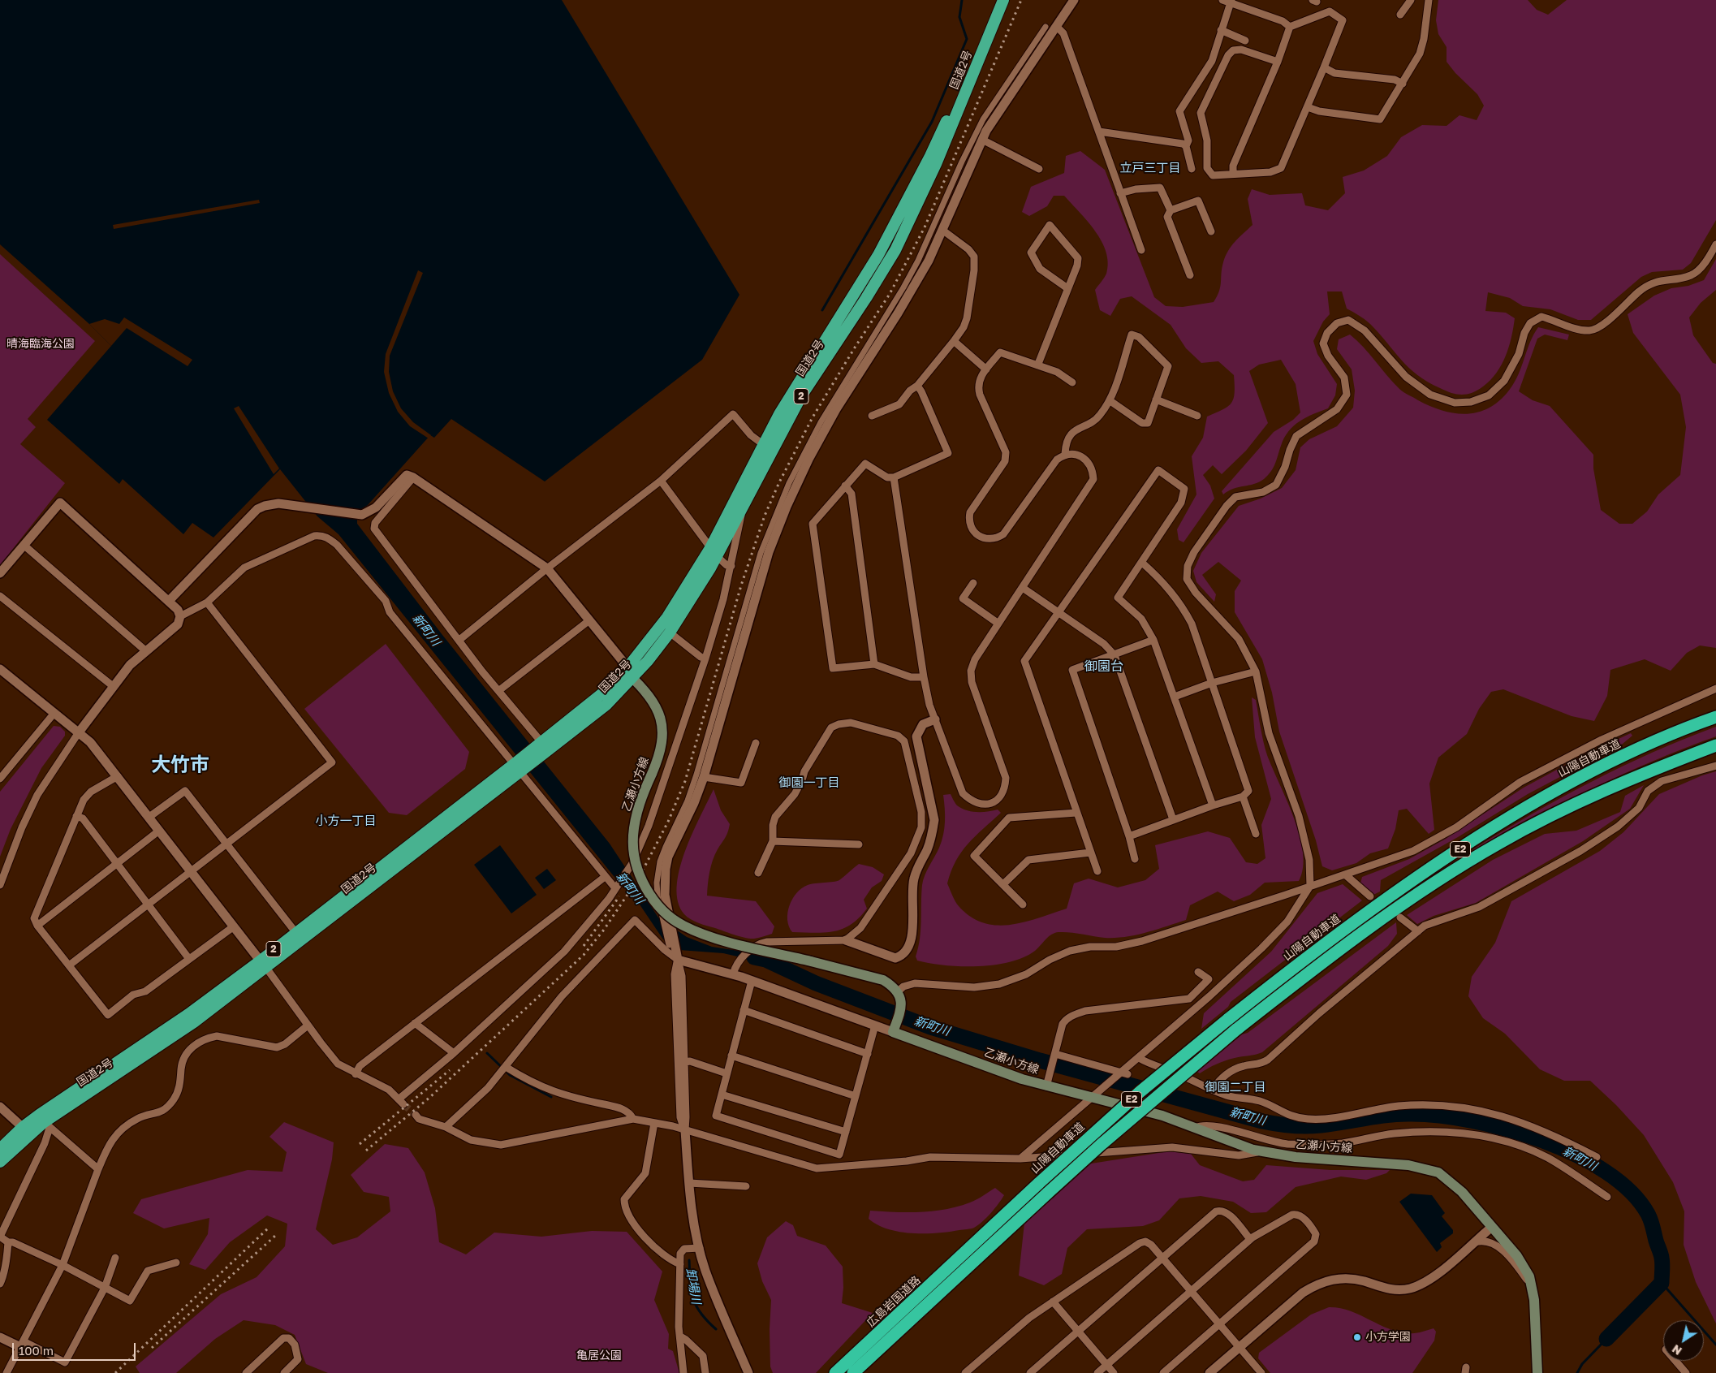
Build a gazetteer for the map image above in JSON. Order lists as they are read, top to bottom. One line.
{"streets":{"highway":["国道2号","2","山陽自動車道","E2","広島岩国道路"],"main road":["乙瀬小方線"]},"crossings":[["国道2号","乙瀬小方線"],["山陽自動車道","E2"],["山陽自動車道","広島岩国道路"],["E2","広島岩国道路"]],"districts":["立戸三丁目","御園台","大竹市","御園一丁目","小方一丁目","御園二丁目"],"water":["新町川","卸場川"],"parks":["晴海臨海公園","亀居公園"],"places":["小方学園"],"scale_bar":"100 m","north":"bottom left"}
